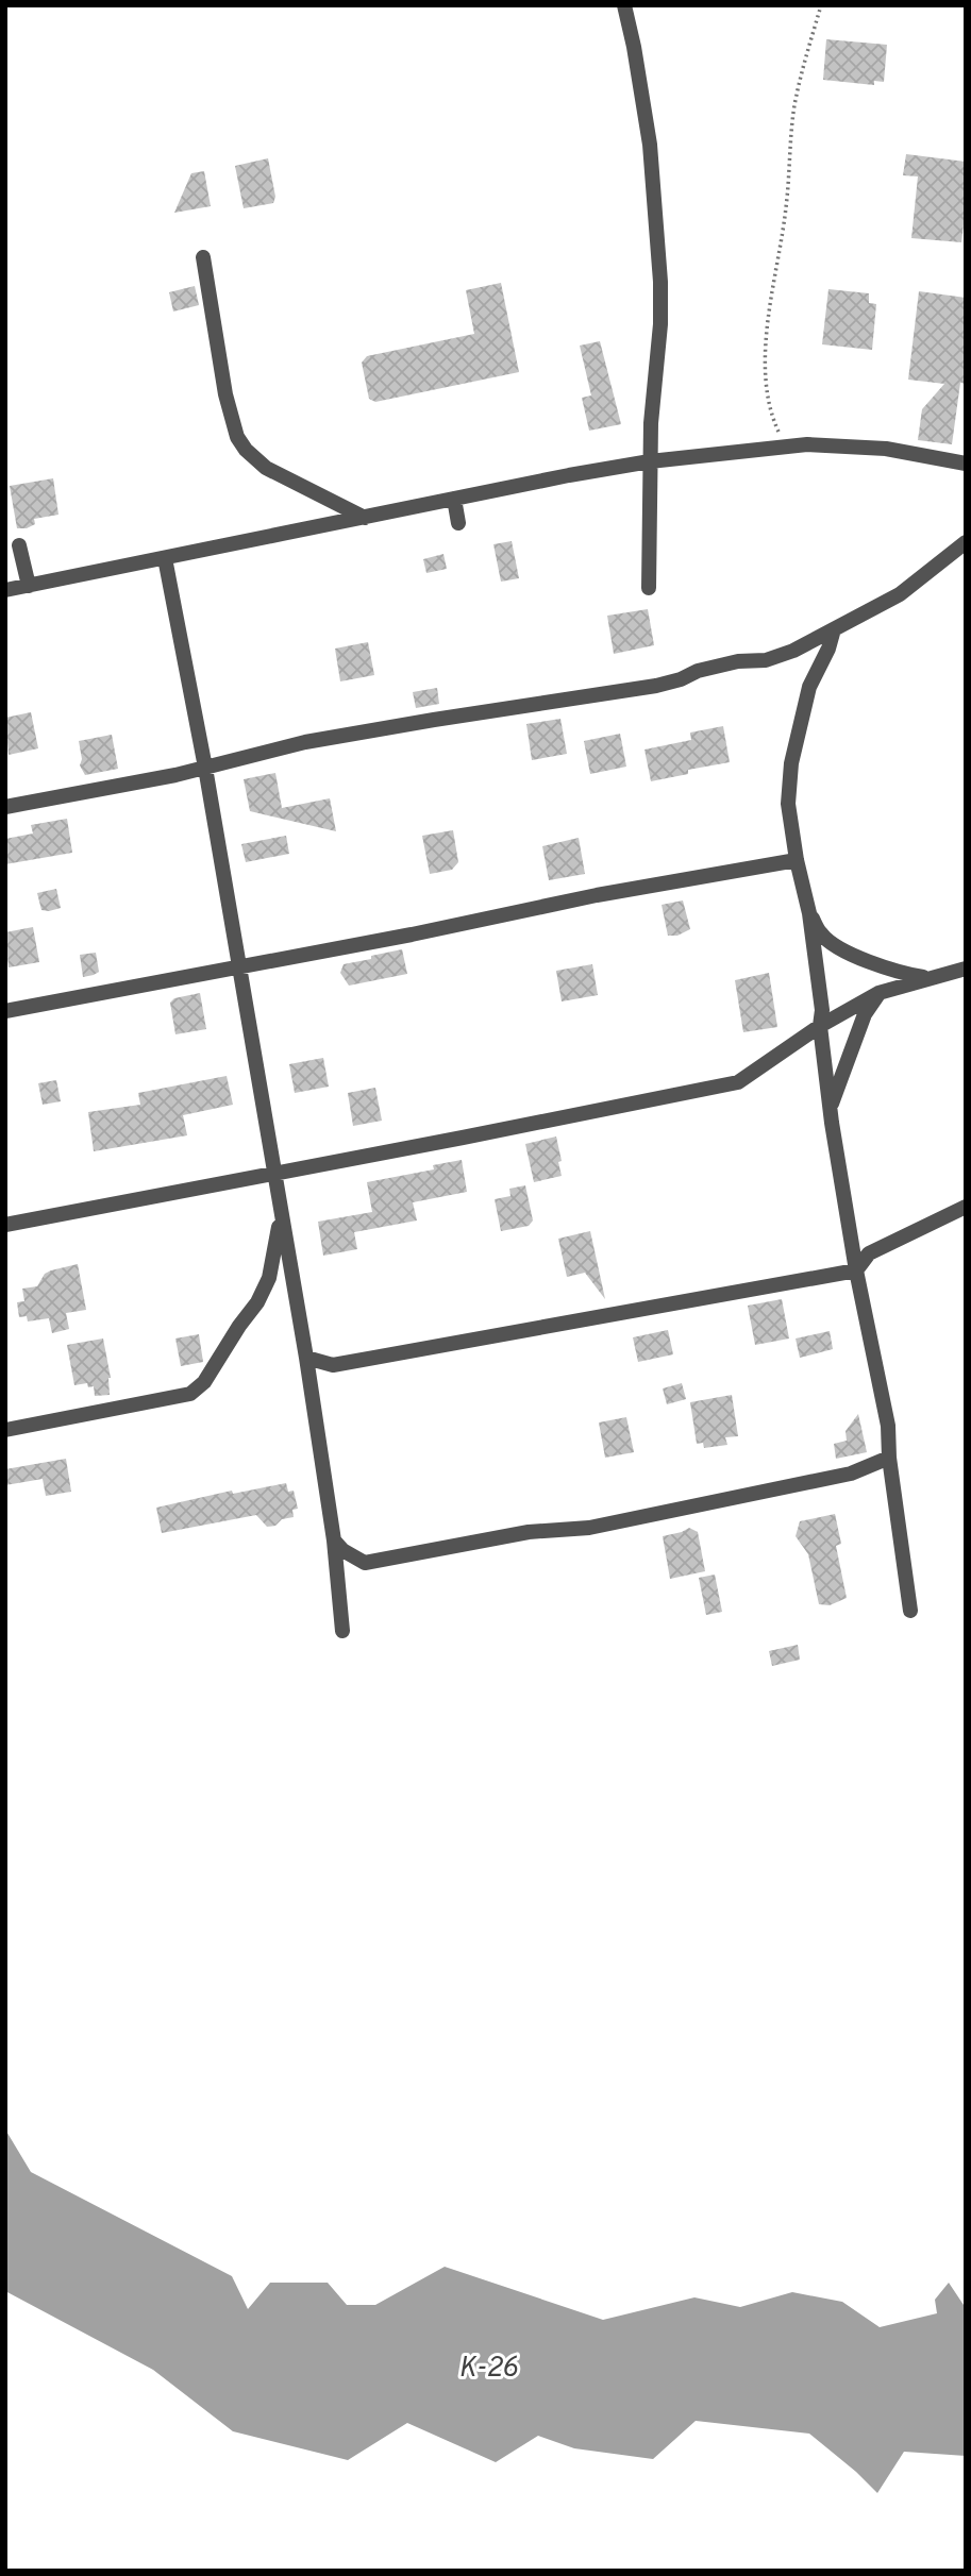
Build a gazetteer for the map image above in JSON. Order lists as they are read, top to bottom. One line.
{"water":["К-26"]}
